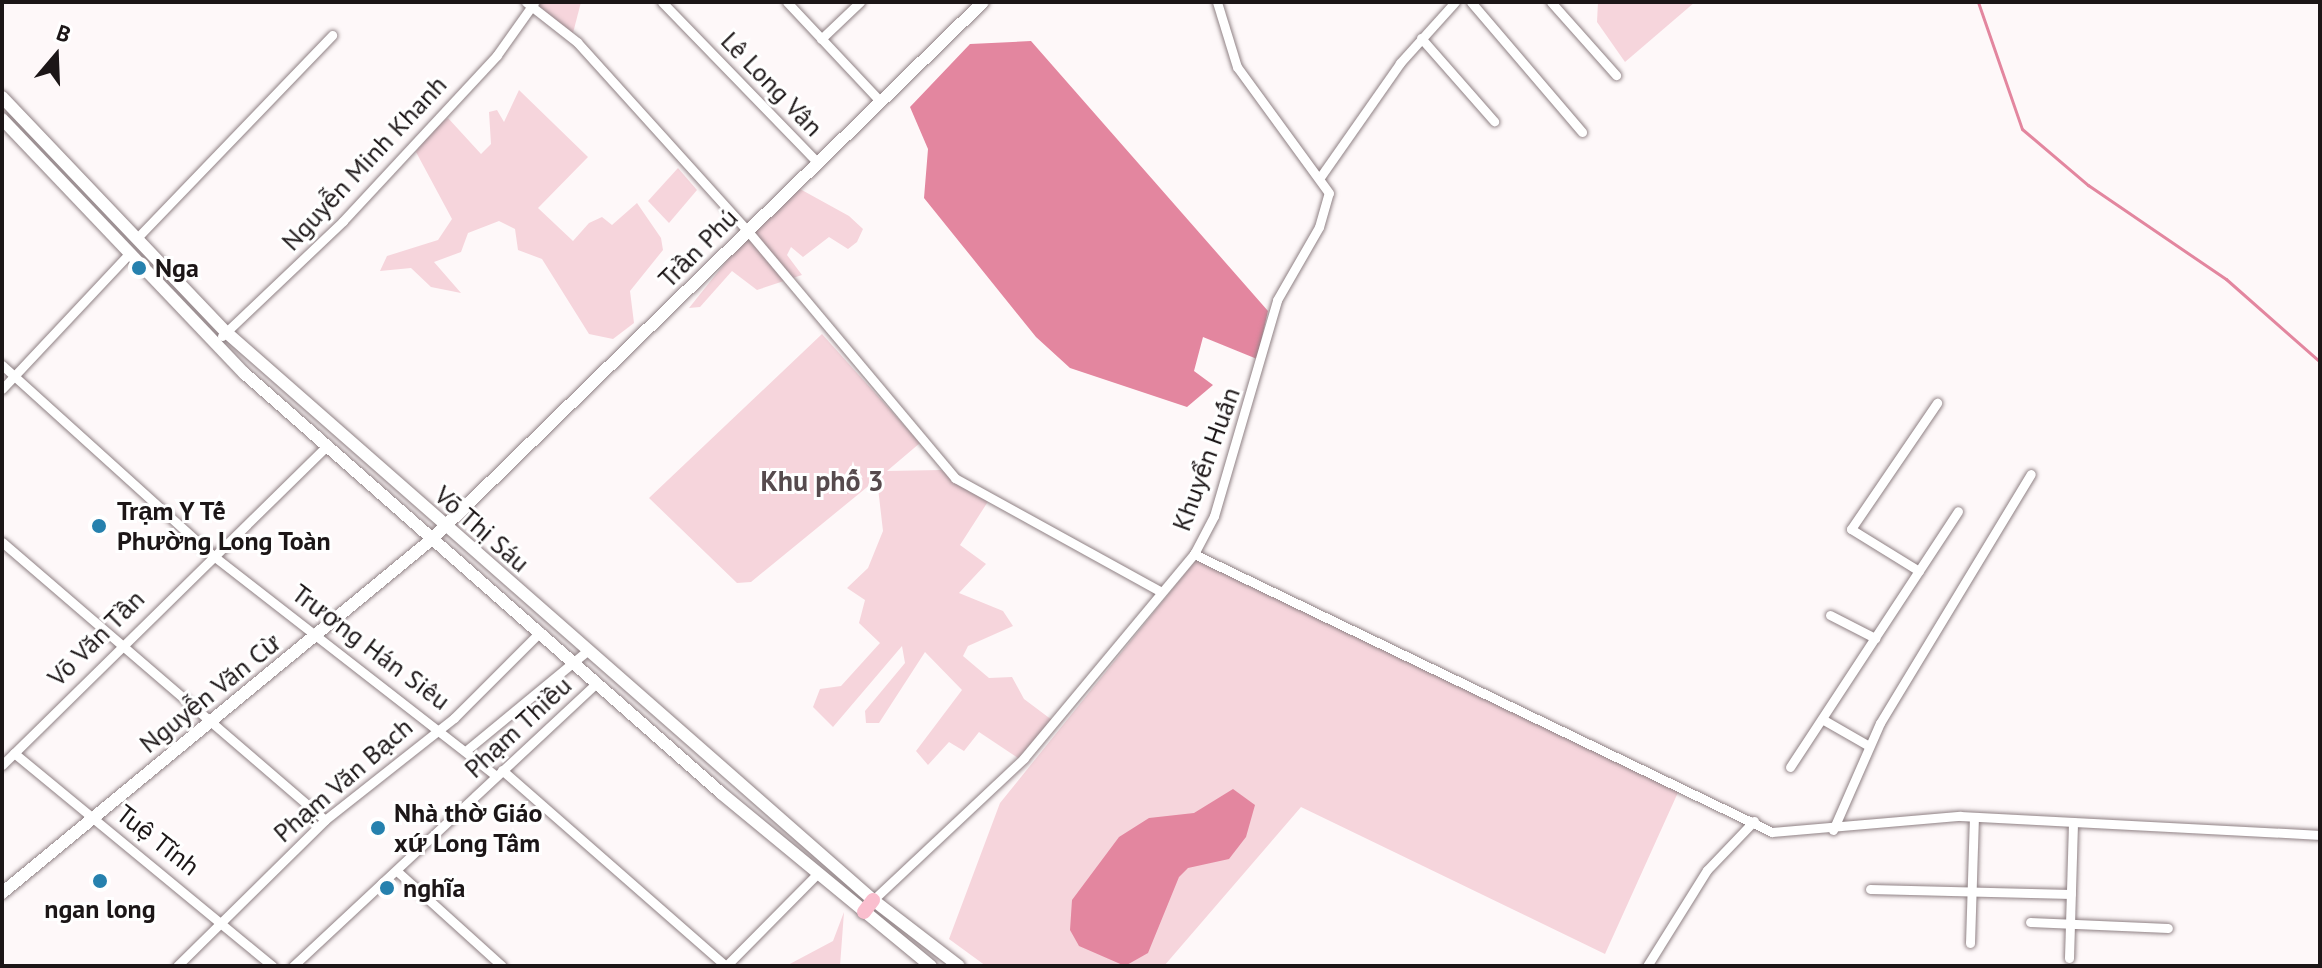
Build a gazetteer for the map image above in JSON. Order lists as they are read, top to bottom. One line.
{"streets":{"main road":["Trần Phú","Võ Thị Sáu","Nguyễn Văn Cừ"],"street":["Lê Long Vân","Nguyễn Minh Khanh","Khuyển Huấn","Võ Văn Tần","Trương Hán Siêu","Phạm Thiều","Phạm Văn Bạch","Tuệ Tĩnh"]},"crossings":[["Lê Long Vân","Trần Phú"],["Nguyễn Minh Khanh","Võ Thị Sáu"],["Trần Phú","Võ Thị Sáu"],["Trần Phú","Nguyễn Văn Cừ"],["Khuyển Huấn","Võ Thị Sáu"],["Võ Thị Sáu","Võ Văn Tần"],["Võ Thị Sáu","Nguyễn Văn Cừ"],["Võ Thị Sáu","Phạm Thiều"],["Võ Thị Sáu","Phạm Văn Bạch"],["Võ Văn Tần","Trương Hán Siêu"],["Võ Văn Tần","Tuệ Tĩnh"],["Trương Hán Siêu","Nguyễn Văn Cừ"],["Trương Hán Siêu","Phạm Thiều"],["Trương Hán Siêu","Phạm Văn Bạch"],["Nguyễn Văn Cừ","Tuệ Tĩnh"],["Phạm Văn Bạch","Tuệ Tĩnh"]],"districts":["Khu phố 3"],"places":["Nga","Trạm Y Tế Phường Long Toàn","Nhà thờ Giáo xứ Long Tâm","ngan long","nghĩa"],"north":"top"}
